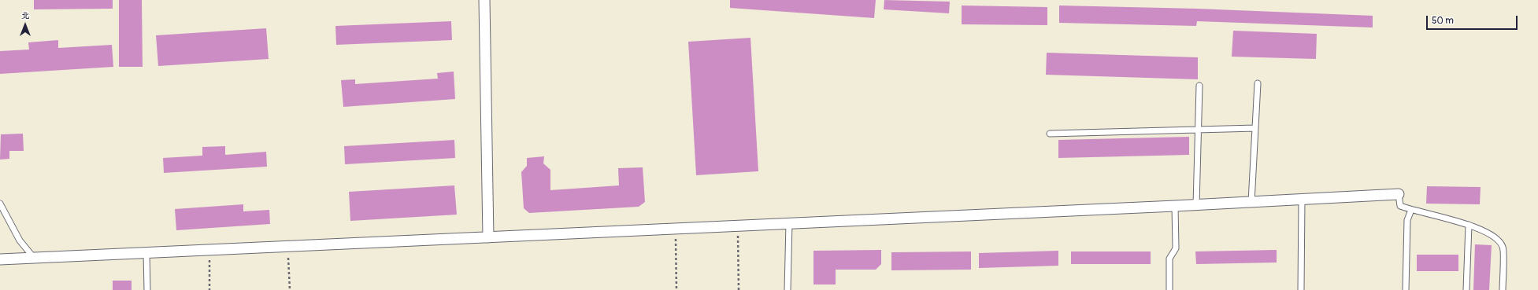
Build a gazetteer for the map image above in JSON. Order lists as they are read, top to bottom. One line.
{"scale_bar":"50 m","north":"top"}
